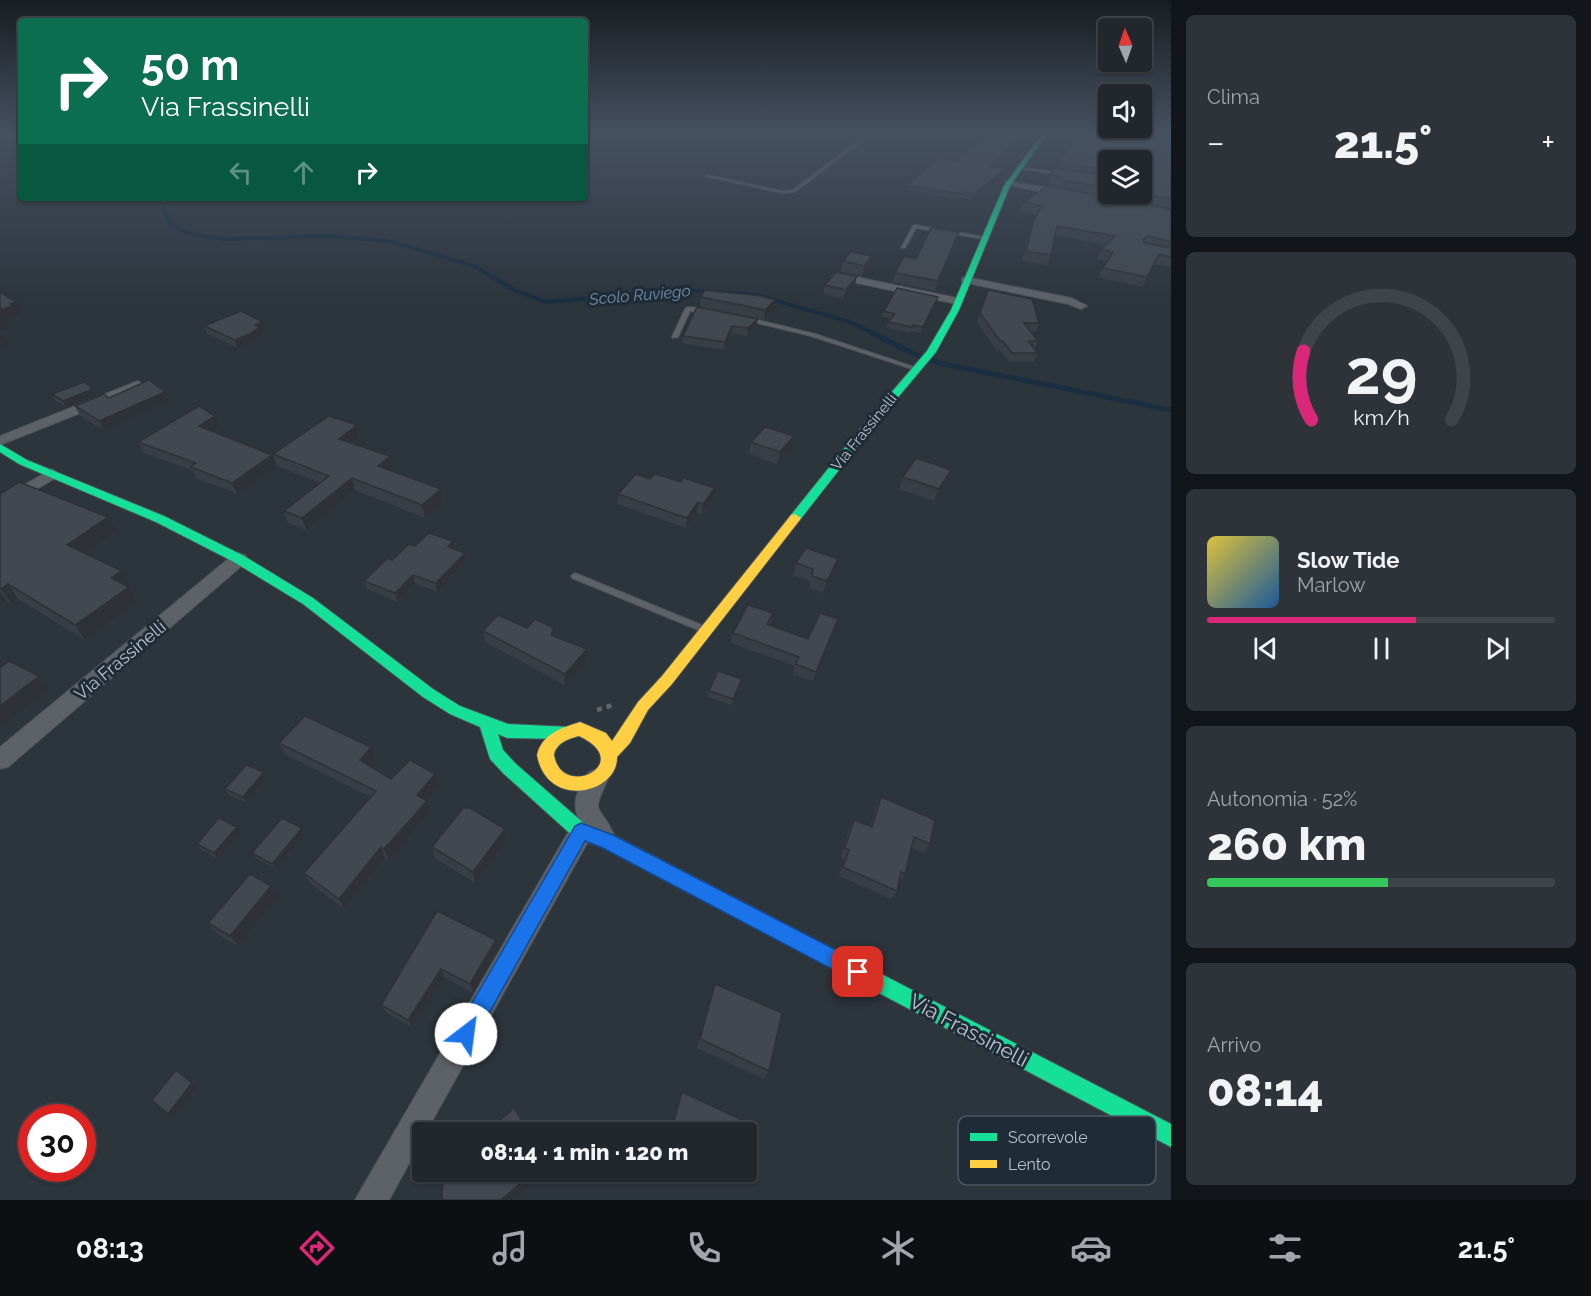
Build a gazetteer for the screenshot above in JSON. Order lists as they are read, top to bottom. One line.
{"streets":{"street":["Via Frassinelli"]},"water":["Scolo Ruviego"],"legend":["Scorrevole","Lento"],"north":"top","page":{"tile":["Clima",["Autonomia · 52%","260 km"],["Arrivo","08:14"]],"turn":["50 m","Via Frassinelli"],"heat":["−","21.5°","+"],"song":["Slow Tide","Marlow"],"limit":"30","trip":"08:14 · 1 min · 120 m","tabs":["08:13","21.5°"],"gauge":["29","km/h"]}}
